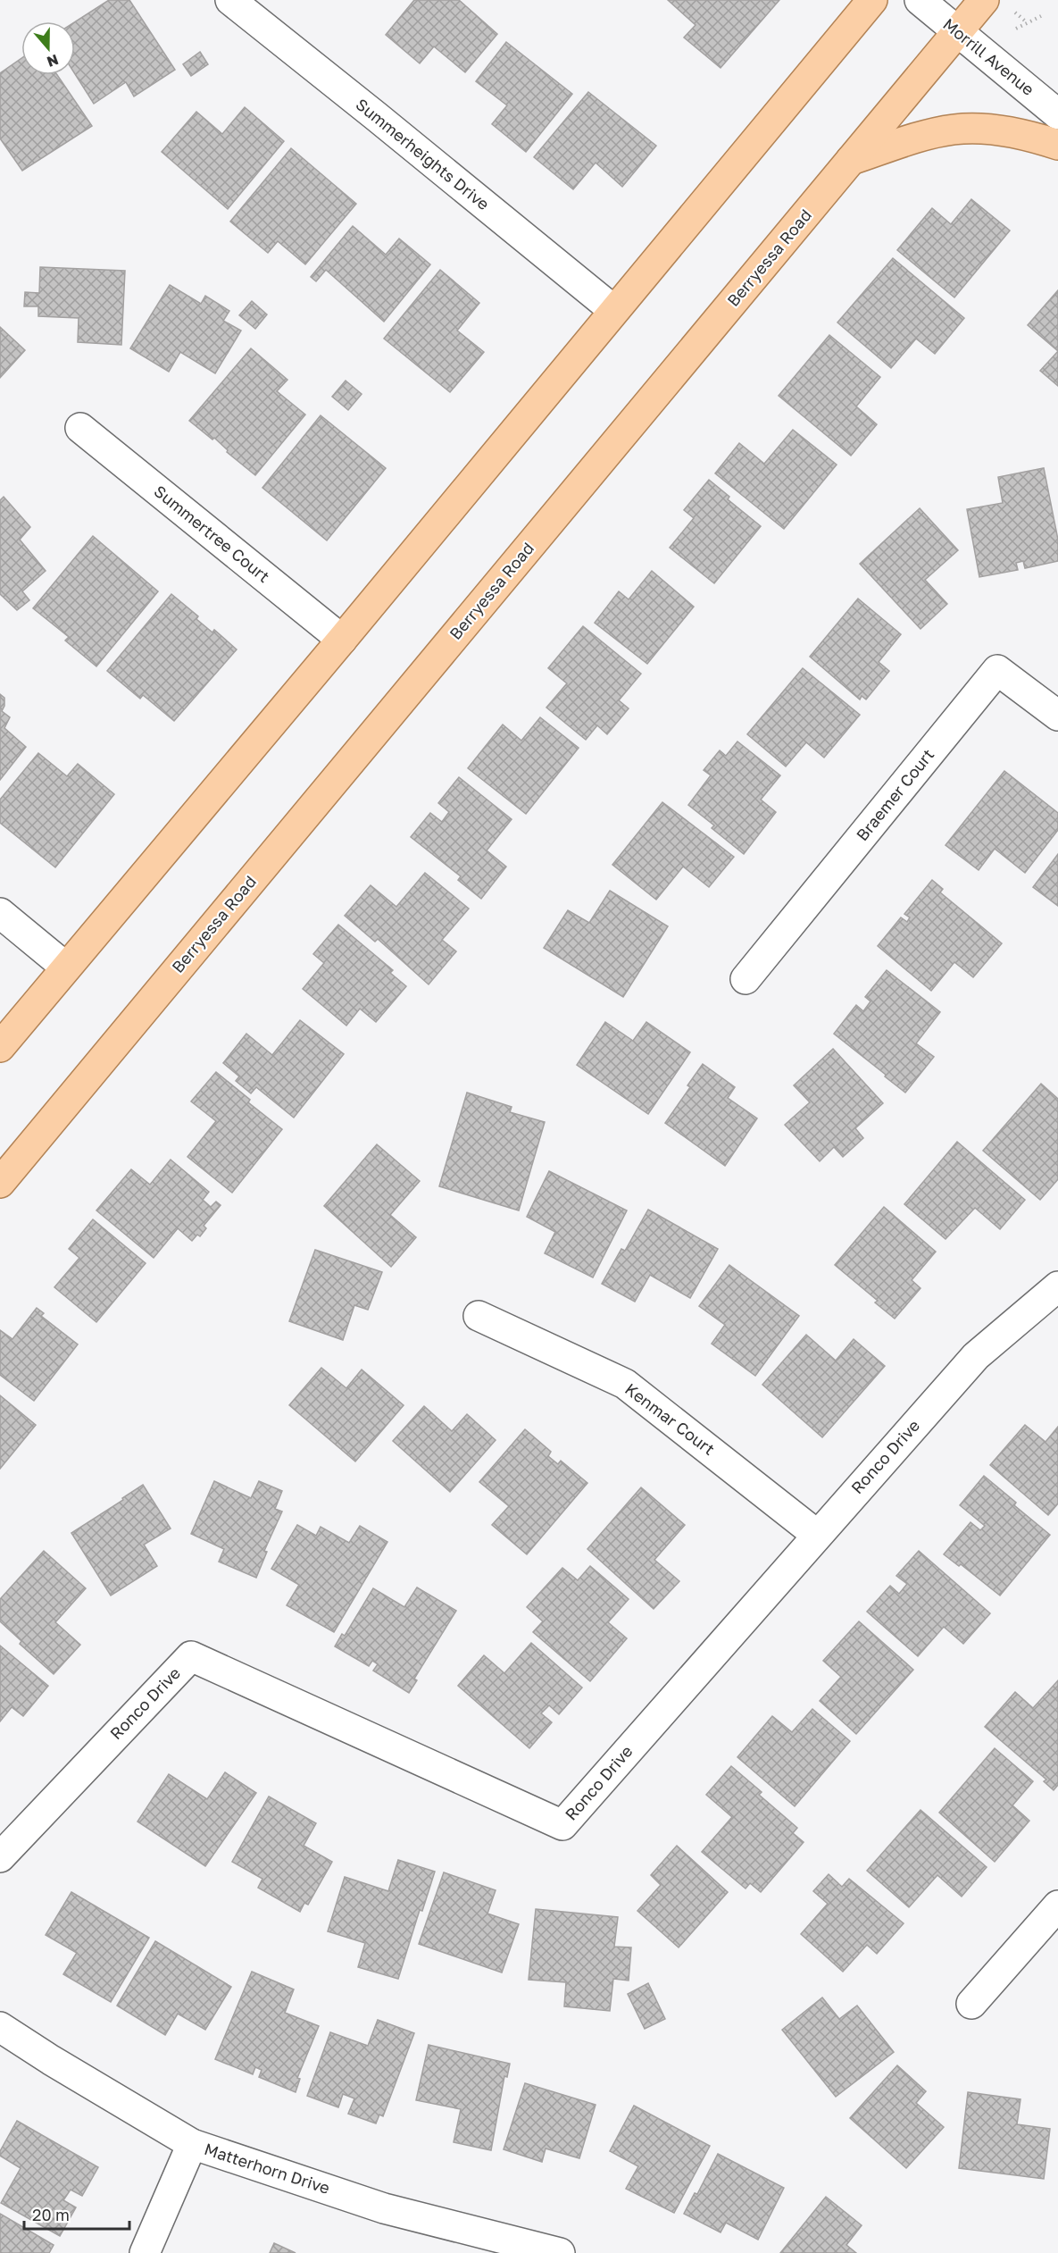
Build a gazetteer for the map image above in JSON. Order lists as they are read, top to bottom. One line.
{"streets":{"main road":["Berryessa Road"],"street":["Morrill Avenue","Summerheights Drive","Summertree Court","Braemer Court","Kenmar Court","Ronco Drive","Matterhorn Drive"]},"crossings":[["Morrill Avenue","Berryessa Road"],["Kenmar Court","Ronco Drive"]],"scale_bar":"20 m","north":"bottom"}
